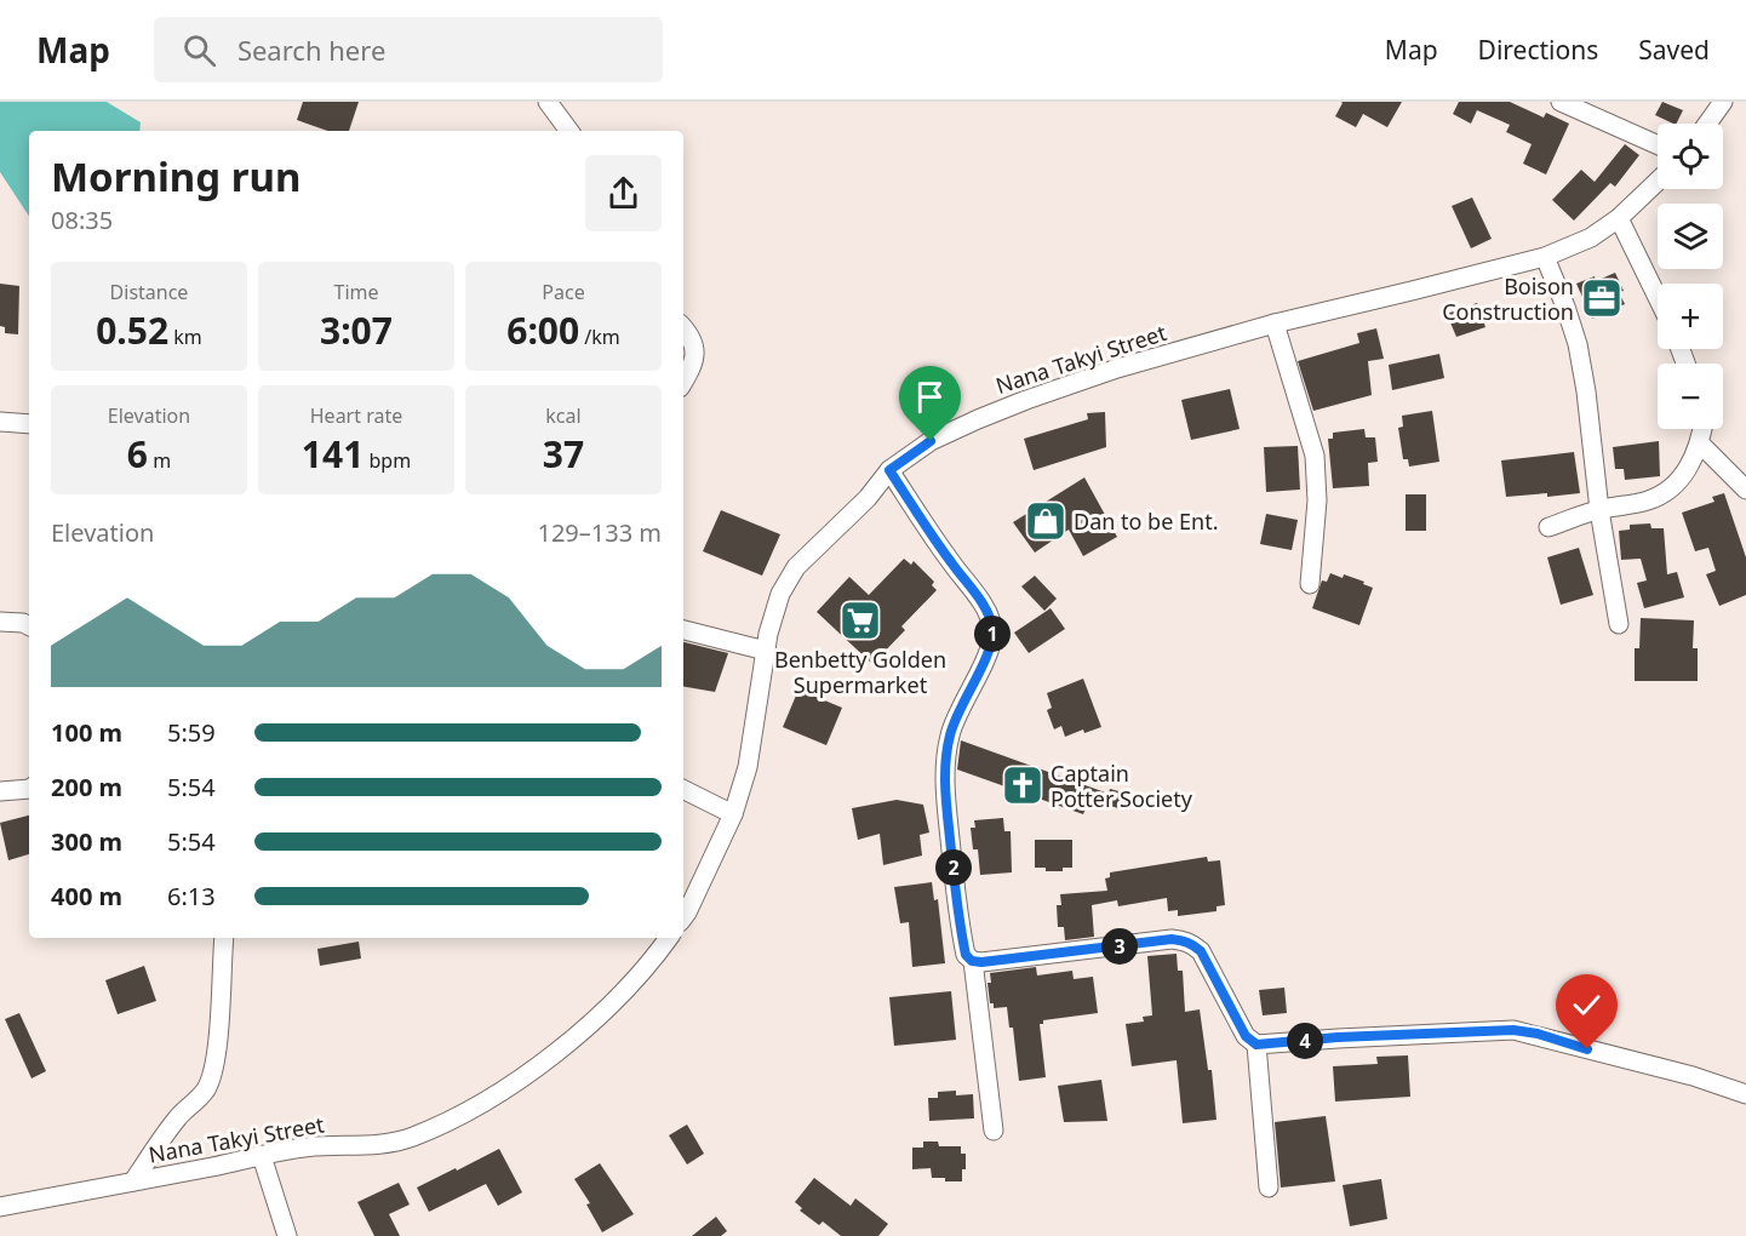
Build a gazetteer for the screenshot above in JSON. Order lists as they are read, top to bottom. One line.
{"streets":{"street":["Nana Takyi Street"]},"places":{"office":["Boison Construction"],"shop":["Dan to be Ent."],"supermarket":["Benbetty Golden Supermarket"],"church":["Captain Potter Society"]},"page":{"header":"Map","search":"Search here","nav":["Map","Directions","Saved"],"map_buttons":["+","−"],"heading":["Morning run","08:35"],"stats":[["Distance","0.52 km"],["Time","3:07"],["Pace","6:00 /km"],["Elevation","6 m"],["Heart rate","141 bpm"],["kcal","37"]],"chart":["Elevation","129–133 m"],"pins":["1","2","3","4"],"list":[{"name":"100 m","note":"5:59"},{"name":"200 m","note":"5:54"},{"name":"300 m","note":"5:54"},{"name":"400 m","note":"6:13"}]}}
